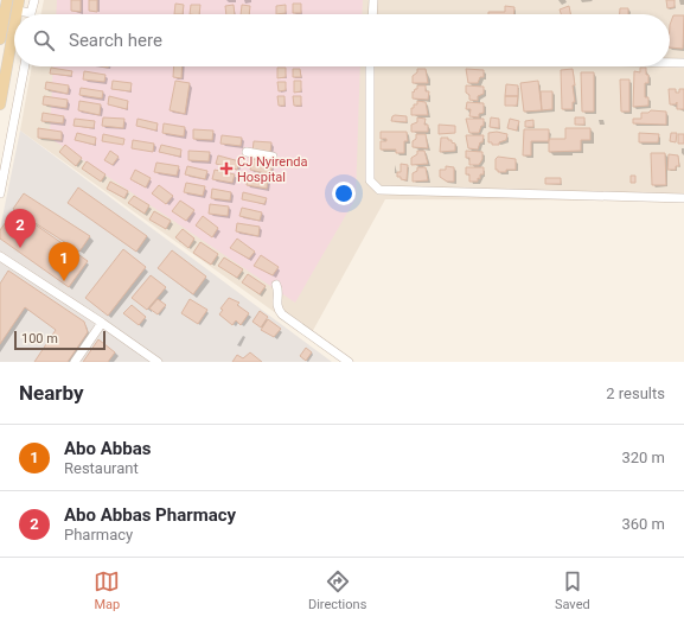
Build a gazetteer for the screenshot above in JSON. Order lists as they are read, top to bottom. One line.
{"places":{"health":["CJ Nyirenda Hospital"]},"scale_bar":"100 m","page":{"search":"Search here","pins":["2","1"],"scale":"100 m","heading":["Nearby","2 results"],"list":[{"mark":"1","name":"Abo Abbas","note":"Restaurant","value":"320 m"},{"mark":"2","name":"Abo Abbas Pharmacy","note":"Pharmacy","value":"360 m"}],"nav":["Map","Directions","Saved"]}}
